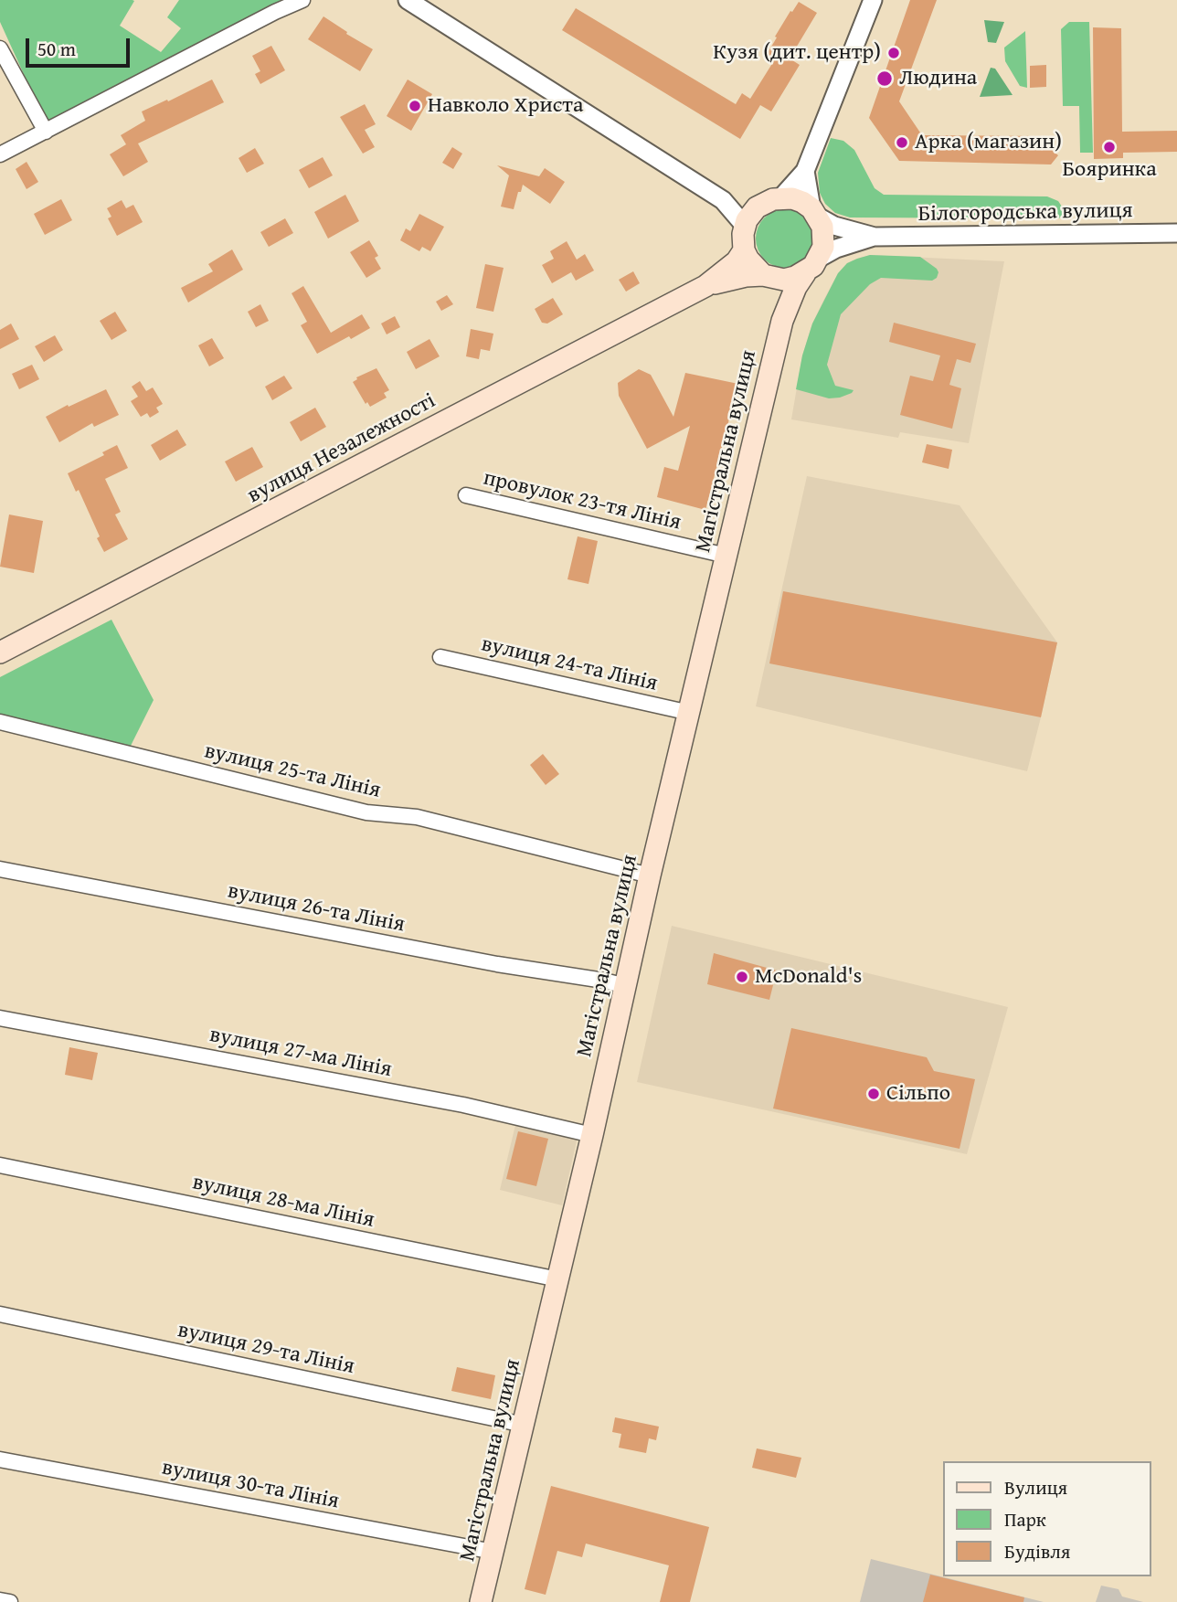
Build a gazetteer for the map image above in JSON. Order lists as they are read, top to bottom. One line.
{"streets":{"main road":["вулиця Незалежності","Магістральна вулиця"],"street":["Білогородська вулиця","провулок 23-тя Лінія","вулиця 24-та Лінія","вулиця 25-та Лінія","вулиця 26-та Лінія","вулиця 27-ма Лінія","вулиця 28-ма Лінія","вулиця 29-та Лінія","вулиця 30-та Лінія"]},"crossings":[["Магістральна вулиця","провулок 23-тя Лінія"],["Магістральна вулиця","вулиця 24-та Лінія"],["Магістральна вулиця","вулиця 25-та Лінія"],["Магістральна вулиця","вулиця 26-та Лінія"],["Магістральна вулиця","вулиця 27-ма Лінія"],["Магістральна вулиця","вулиця 28-ма Лінія"],["Магістральна вулиця","вулиця 29-та Лінія"],["Магістральна вулиця","вулиця 30-та Лінія"]],"places":["Кузя (дит. центр)","Людина","Навколо Христа","Арка (магазин)","Бояринка","McDonald's","Сільпо"],"legend":["Вулиця","Парк","Будівля"],"scale_bar":"50 m"}
